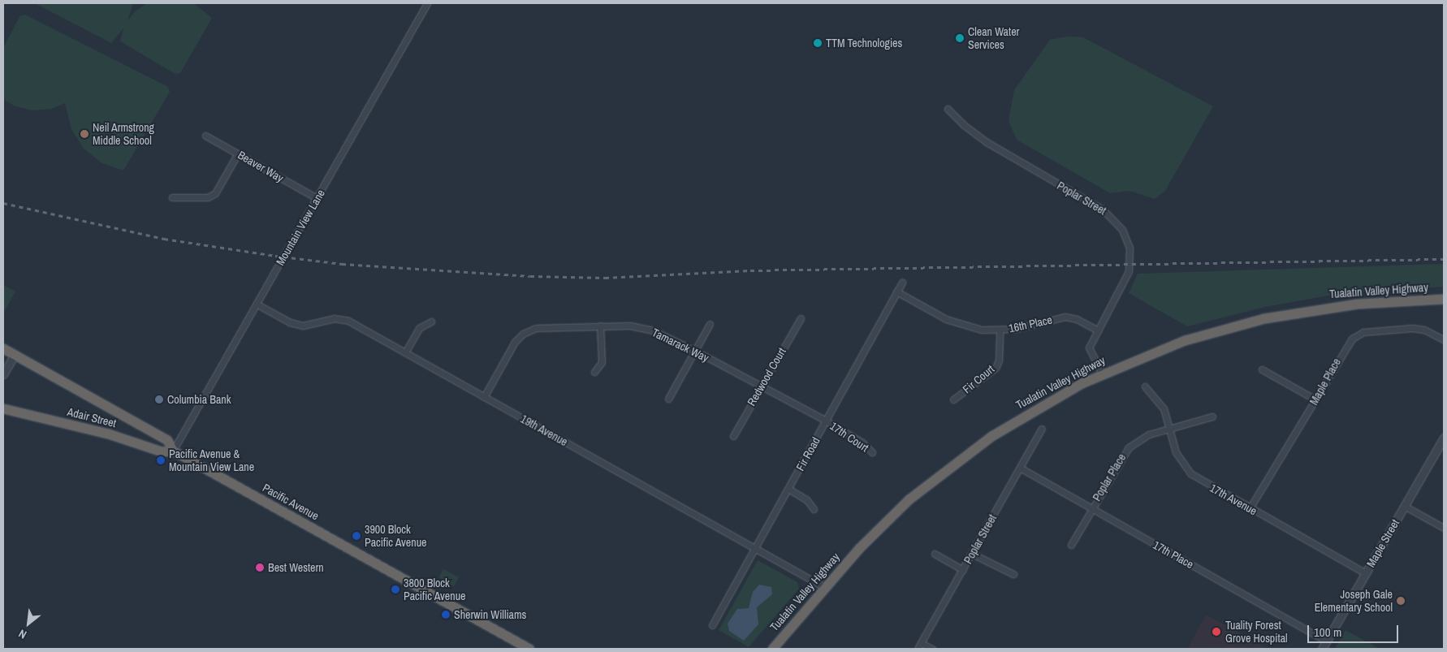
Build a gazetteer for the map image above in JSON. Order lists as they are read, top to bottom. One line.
{"streets":{"highway":["Tualatin Valley Highway","Adair Street","Pacific Avenue"],"street":["Beaver Way","Poplar Street","Mountain View Lane","16th Place","Tamarack Way","Redwood Court","Fir Court","Maple Place","19th Avenue","17th Court","Fir Road","Poplar Place","17th Avenue","Maple Street","17th Place"]},"crossings":[["Beaver Way","Mountain View Lane"],["Poplar Street","Tualatin Valley Highway"],["Poplar Street","16th Place"],["Poplar Street","17th Place"],["Mountain View Lane","Adair Street"],["Mountain View Lane","19th Avenue"],["Mountain View Lane","Pacific Avenue"],["Tualatin Valley Highway","19th Avenue"],["16th Place","Fir Court"],["16th Place","Fir Road"],["Tamarack Way","Redwood Court"],["Tamarack Way","19th Avenue"],["Tamarack Way","17th Court"],["Tamarack Way","Fir Road"],["Maple Place","17th Avenue"],["Adair Street","Pacific Avenue"],["19th Avenue","Fir Road"],["17th Court","Fir Road"],["Poplar Place","17th Avenue"],["Poplar Place","17th Place"],["17th Avenue","Maple Street"],["Maple Street","17th Place"]],"places":["Clean Water Services","TTM Technologies","Neil Armstrong Middle School","Columbia Bank","Pacific Avenue & Mountain View Lane","3900 Block Pacific Avenue","Best Western","3800 Block Pacific Avenue","Joseph Gale Elementary School","Sherwin Williams","Tuality Forest Grove Hospital"],"scale_bar":"100 m","north":"bottom left"}
